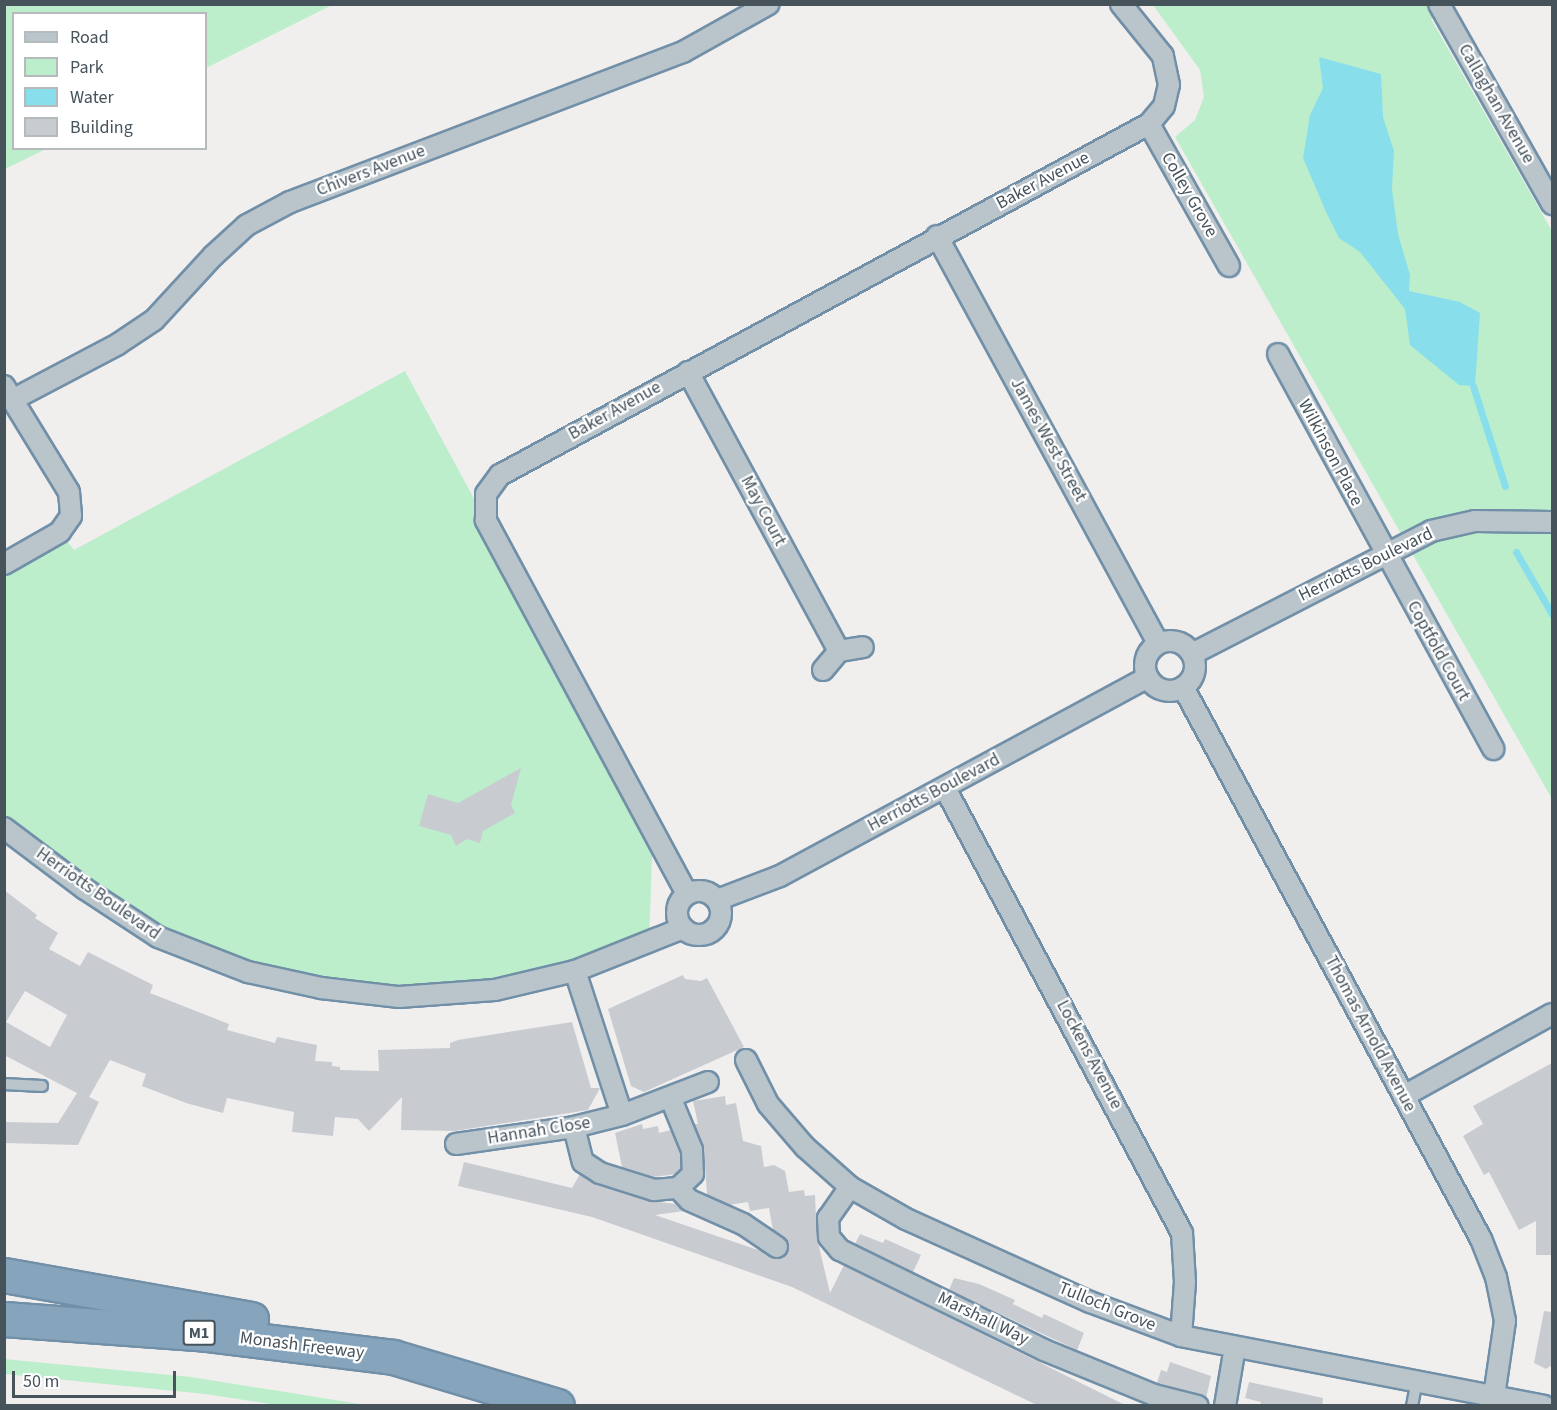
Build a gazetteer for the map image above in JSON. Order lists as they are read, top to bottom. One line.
{"streets":{"highway":["M1","Monash Freeway"],"street":["Callaghan Avenue","Chivers Avenue","Baker Avenue","Colley Grove","James West Street","Wilkinson Place","May Court","Herriotts Boulevard","Coptfold Court","Thomas Arnold Avenue","Lockens Avenue","Hannah Close","Tulloch Grove","Marshall Way"]},"crossings":[["Baker Avenue","Colley Grove"],["Baker Avenue","James West Street"],["Baker Avenue","May Court"],["Baker Avenue","Herriotts Boulevard"],["James West Street","Herriotts Boulevard"],["James West Street","Thomas Arnold Avenue"],["Wilkinson Place","Herriotts Boulevard"],["Wilkinson Place","Coptfold Court"],["Herriotts Boulevard","Coptfold Court"],["Herriotts Boulevard","Thomas Arnold Avenue"],["Herriotts Boulevard","Lockens Avenue"],["Thomas Arnold Avenue","Tulloch Grove"],["Lockens Avenue","Tulloch Grove"],["Tulloch Grove","Marshall Way"]],"legend":["Road","Park","Water","Building"],"scale_bar":"50 m"}
